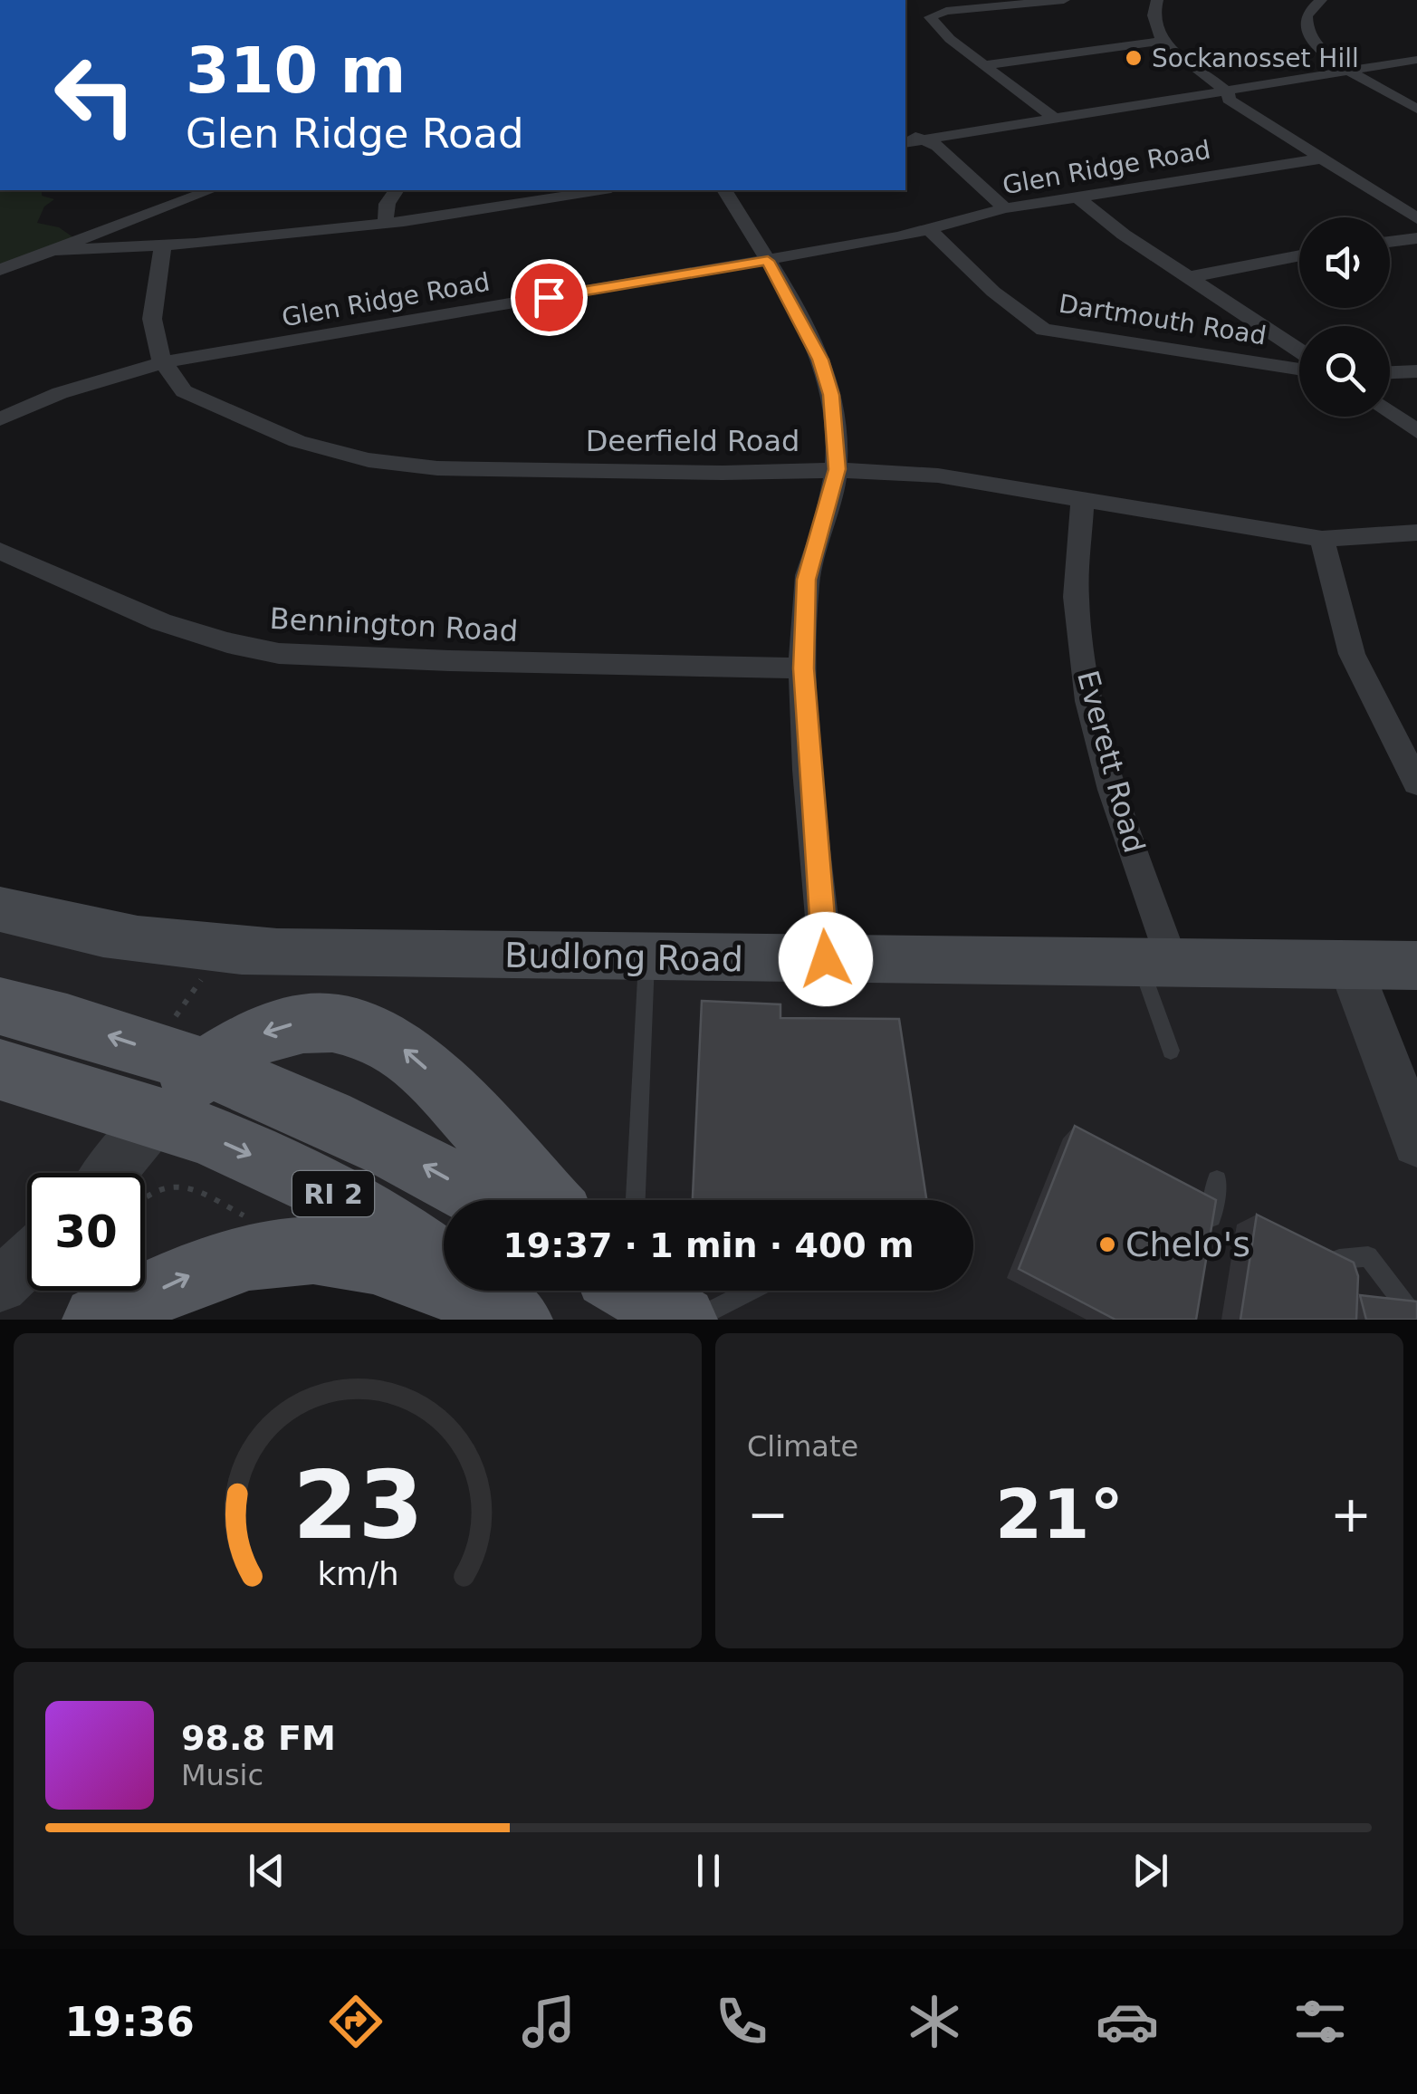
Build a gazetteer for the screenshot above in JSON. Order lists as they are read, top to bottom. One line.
{"streets":{"main road":["Budlong Road","RI 2"],"street":["Glen Ridge Road","Dartmouth Road","Deerfield Road","Bennington Road","Everett Road"]},"crossings":[["Glen Ridge Road","Dartmouth Road"],["Glen Ridge Road","Deerfield Road"],["Deerfield Road","Everett Road"],["Everett Road","Budlong Road"]],"places":["Sockanosset Hill","Chelo's"],"page":{"turn":["310 m","Glen Ridge Road"],"limit":"30","trip":"19:37 · 1 min · 400 m","tile":"Climate","heat":["−","21°","+"],"song":["98.8 FM","Music"],"tabs":"19:36","gauge":["23","km/h"]}}
